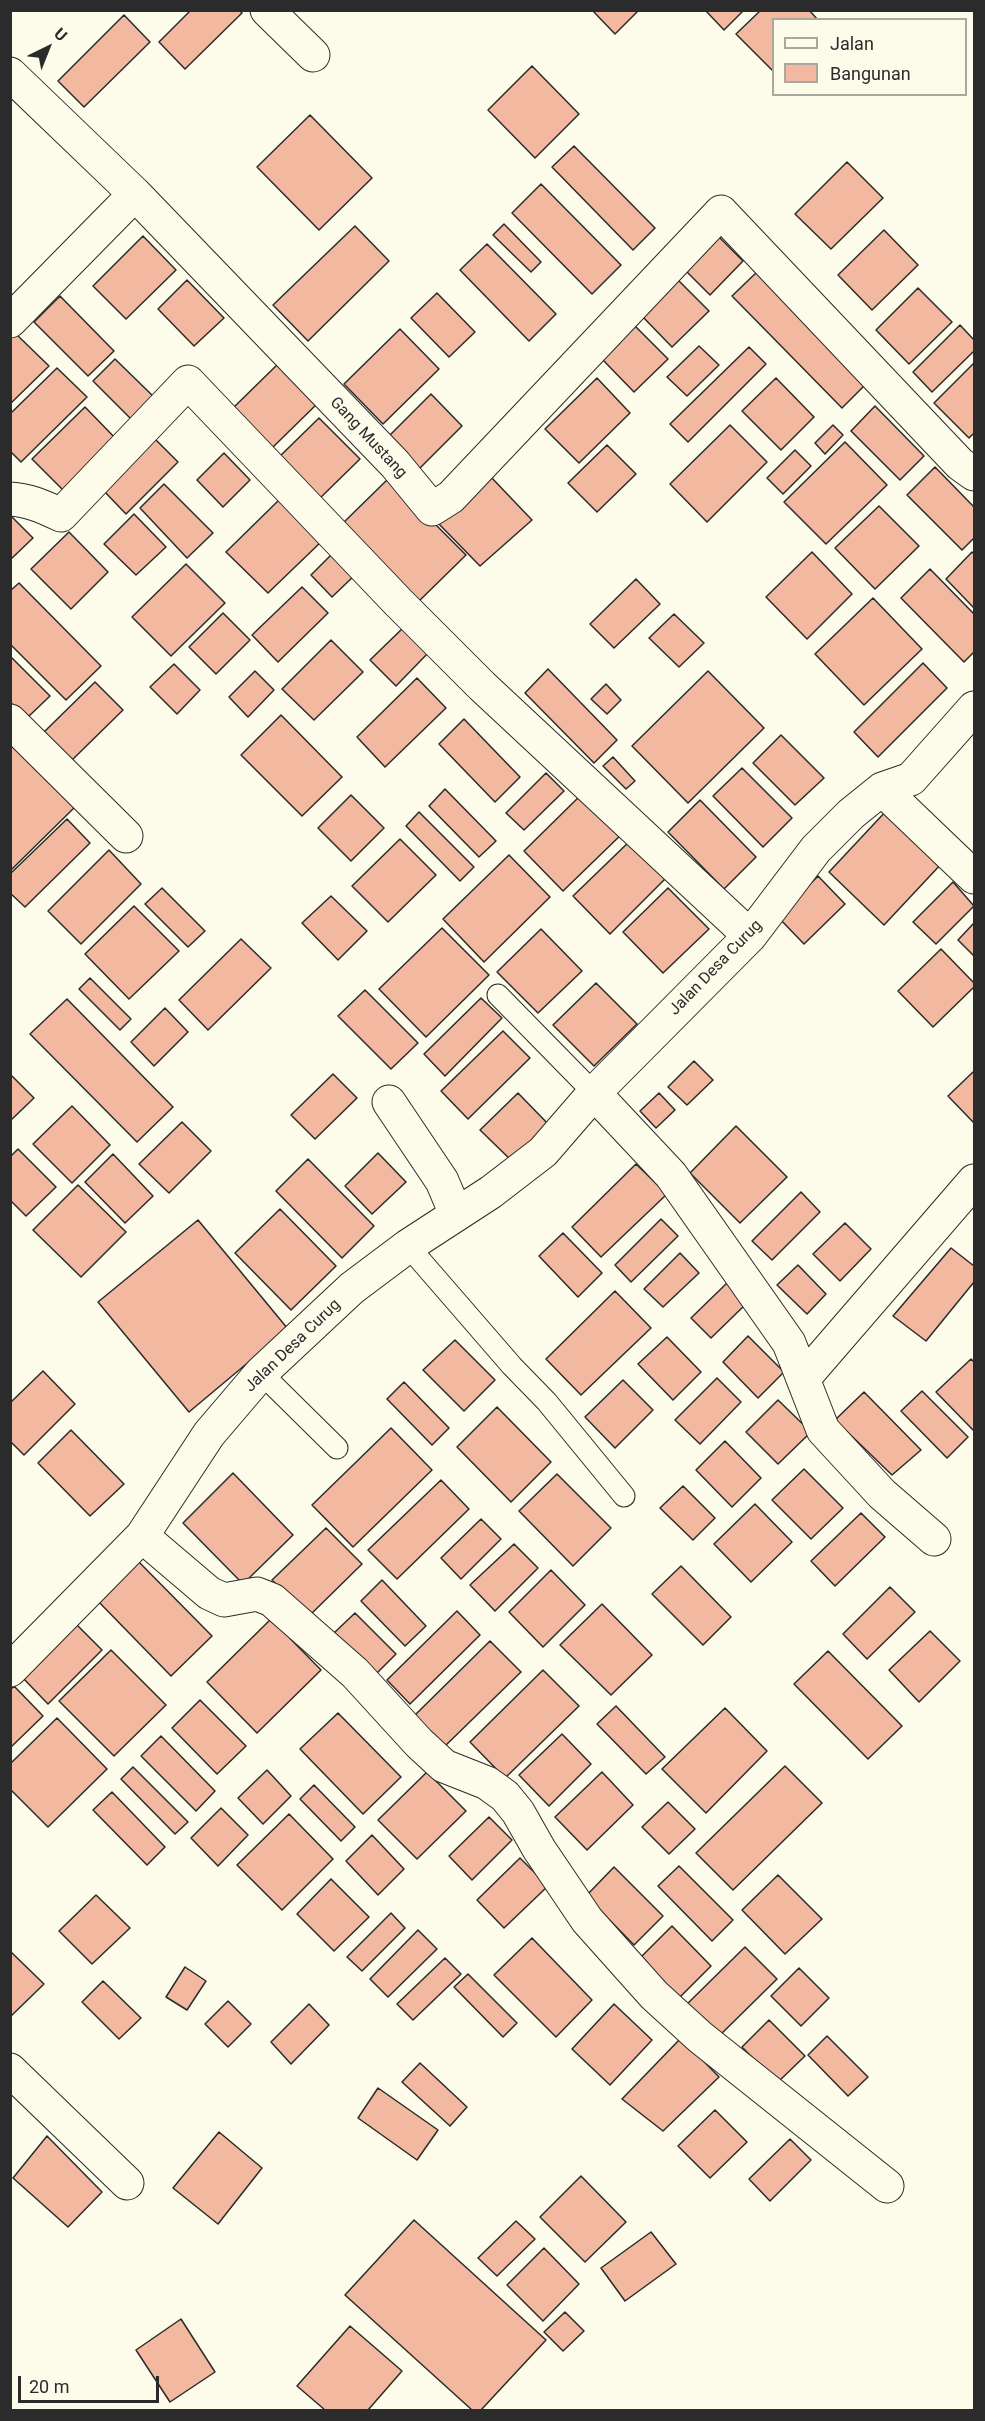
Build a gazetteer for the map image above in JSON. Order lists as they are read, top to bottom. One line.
{"streets":{"street":["Gang Mustang","Jalan Desa Curug"]},"legend":["Jalan","Bangunan"],"scale_bar":"20 m","north":"top right"}
